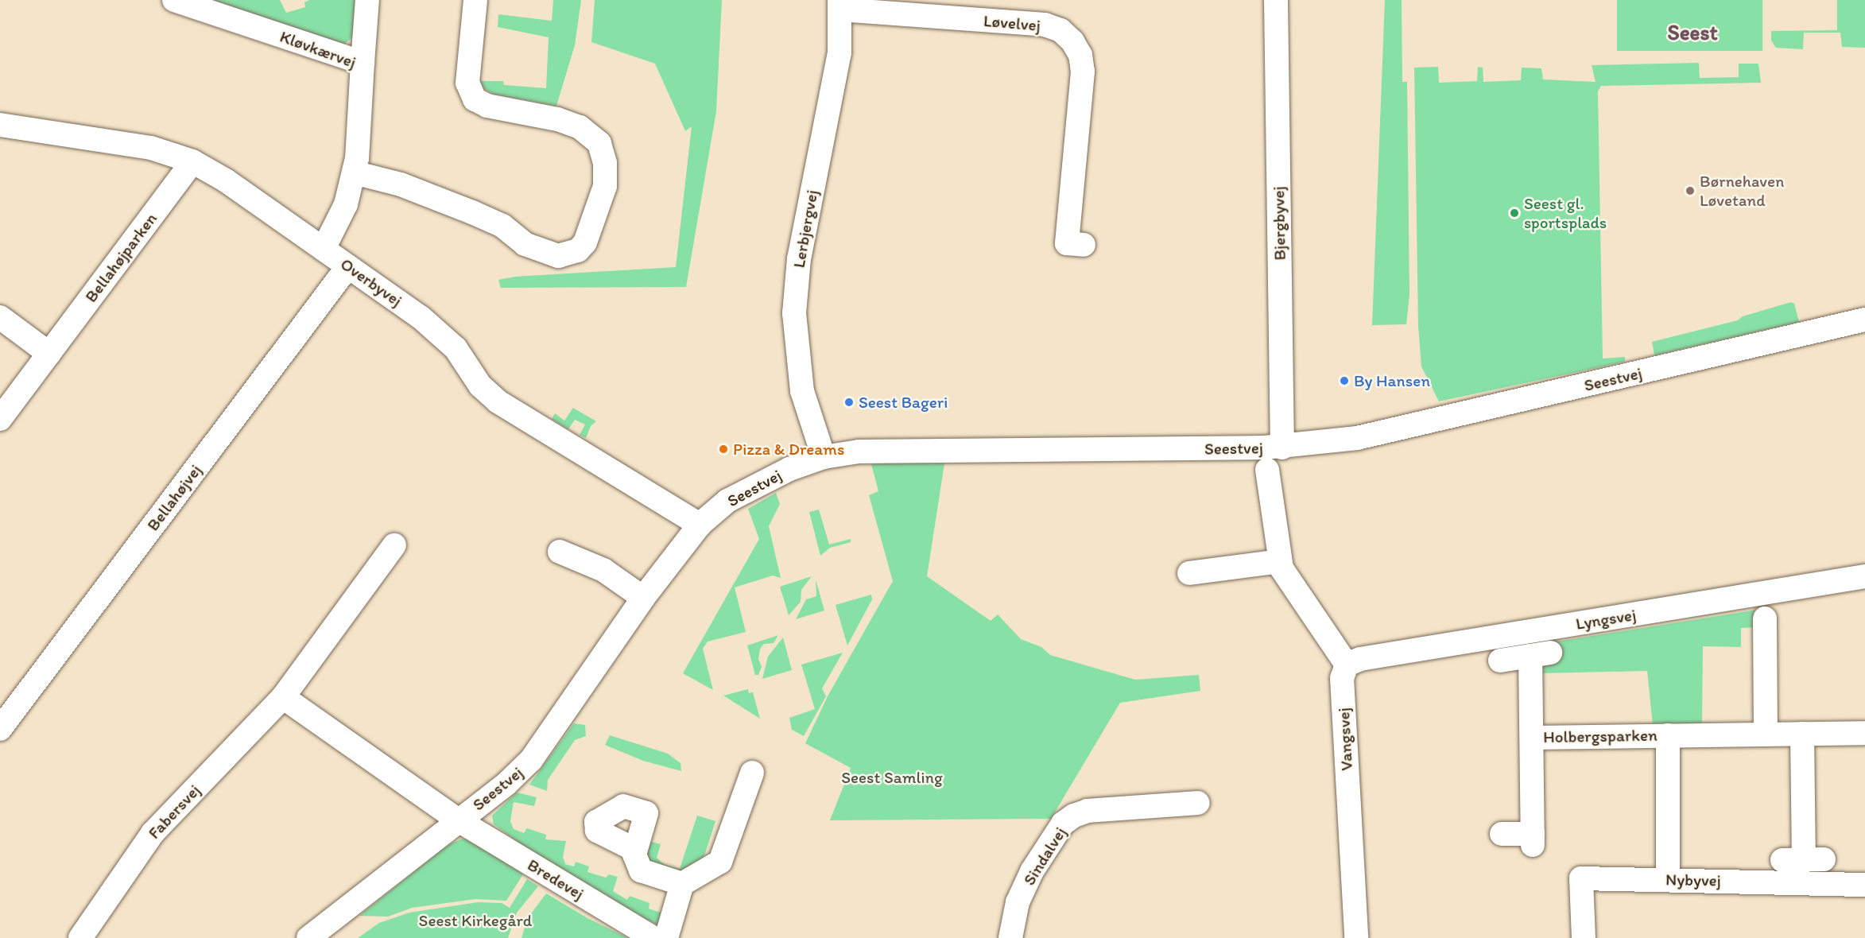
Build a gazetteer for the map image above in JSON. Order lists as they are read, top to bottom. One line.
{"streets":{"street":["Løvelvej","Kløvkærvej","Bjergbyvej","Lerbjergvej","Bellahøjparken","Overbyvej","Seestvej","Bellahøjvej","Lyngsvej","Holbergsparken","Vangsvej","Fabersvej","Sindalvej","Bredevej","Nybyvej"]},"crossings":[["Løvelvej","Lerbjergvej"],["Kløvkærvej","Overbyvej"],["Bjergbyvej","Seestvej"],["Lerbjergvej","Seestvej"],["Bellahøjparken","Overbyvej"],["Overbyvej","Seestvej"],["Overbyvej","Bellahøjvej"],["Seestvej","Bredevej"],["Lyngsvej","Vangsvej"],["Holbergsparken","Nybyvej"]],"districts":["Seest"],"parks":["Seest Samling","Seest Kirkegård"],"places":["Børnehaven Løvetand","Seest gl. sportsplads","By Hansen","Seest Bageri","Pizza & Dreams"]}
